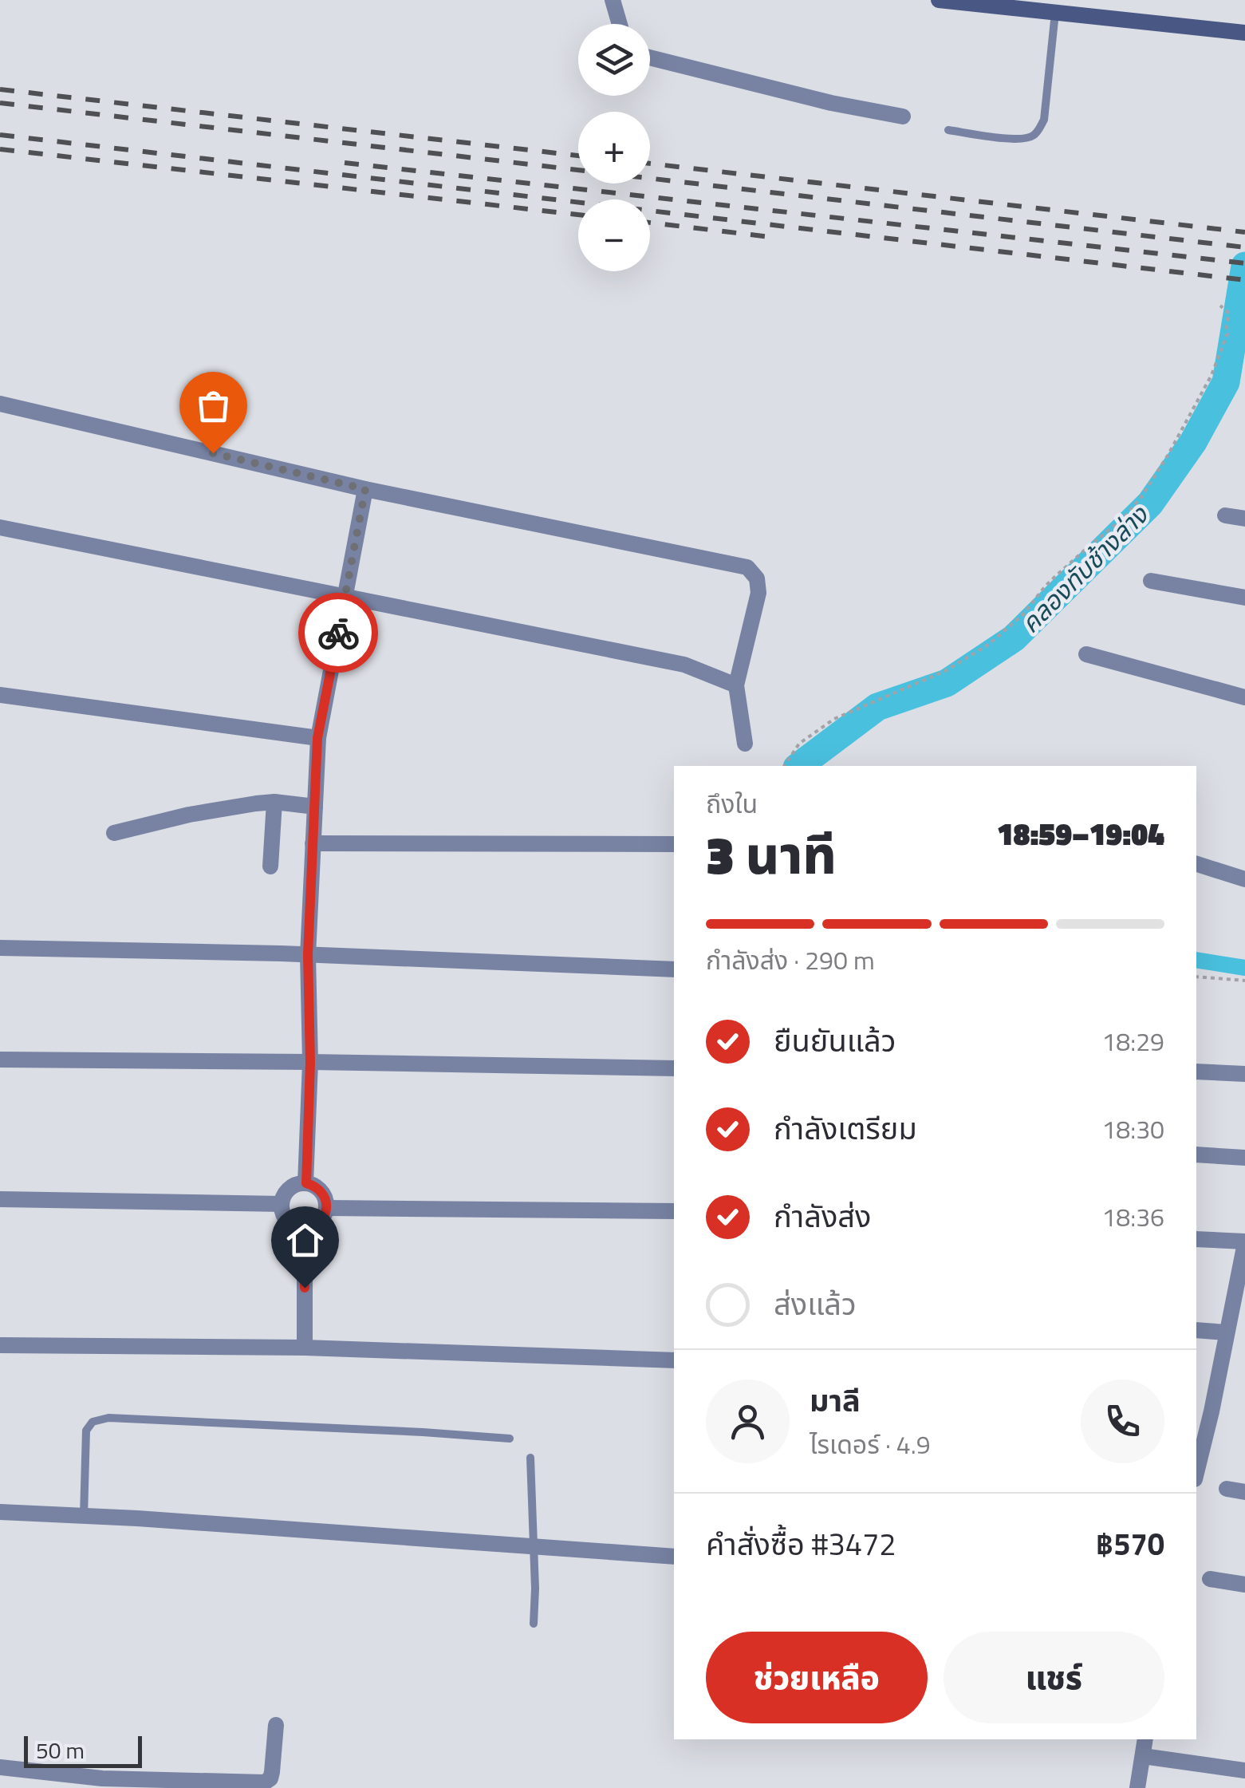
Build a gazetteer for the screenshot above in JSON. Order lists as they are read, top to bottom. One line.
{"water":["คลองทับช้างล่าง"],"scale_bar":"50 m","page":{"map_buttons":["+","−"],"heading":["3 นาที","ถึงใน","18:59–19:04"],"panel":["มาลี","ไรเดอร์ · 4.9","คำสั่งซื้อ #3472","฿570"],"bar":"กำลังส่ง · 290 m","list":[["ยืนยันแล้ว","18:29"],["กำลังเตรียม","18:30"],["กำลังส่ง","18:36"],"ส่งแล้ว"],"buttons":["ช่วยเหลือ","แชร์"],"scale":"50 m"}}
